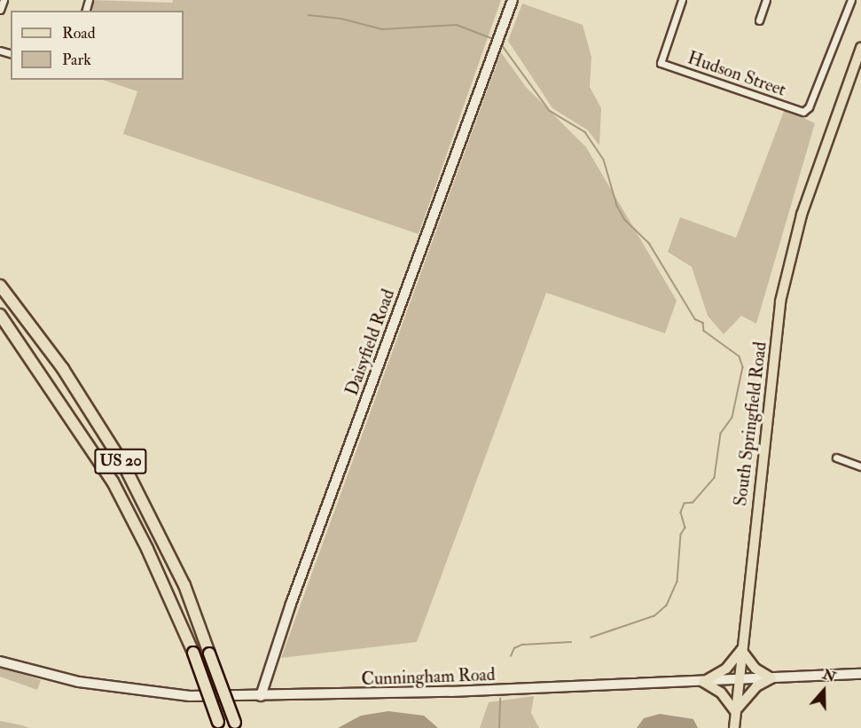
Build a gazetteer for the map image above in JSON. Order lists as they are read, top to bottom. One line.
{"streets":{"highway":["US 20"],"main road":["Daisyfield Road","South Springfield Road","Cunningham Road"],"street":["Hudson Street"]},"crossings":[["Daisyfield Road","Cunningham Road"],["South Springfield Road","Cunningham Road"]],"legend":["Road","Park"],"north":"top"}
